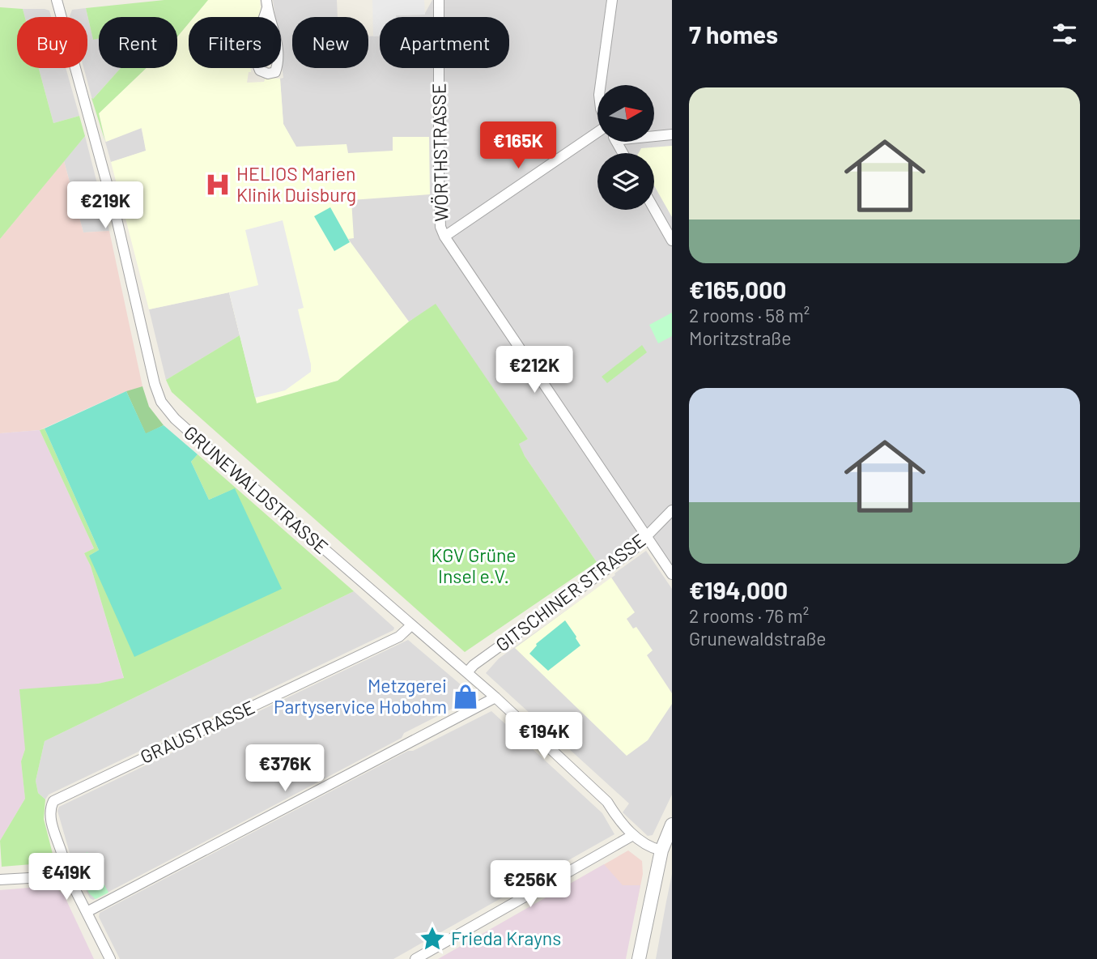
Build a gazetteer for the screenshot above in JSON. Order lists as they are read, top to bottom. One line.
{"streets":{"street":["WÖRTHSTRASSE","GRUNEWALDSTRASSE","GITSCHINER STRASSE","GRAUSTRASSE"]},"crossings":[["WÖRTHSTRASSE","GITSCHINER STRASSE"],["GRUNEWALDSTRASSE","GITSCHINER STRASSE"],["GRUNEWALDSTRASSE","GRAUSTRASSE"]],"parks":["KGV Grüne Insel e.V."],"places":{"hospital":["HELIOS Marien Klinik Duisburg"],"shop":["Metzgerei Partyservice Hobohm"],"place":["Frieda Krayns"]},"north":"right","page":{"heading":"7 homes","chip":["Buy","Rent","Filters","New","Apartment"],"list":[{"name":"€165,000","note":"2 rooms · 58 m² · Moritzstraße"},{"name":"€194,000","note":"2 rooms · 76 m² · Grunewaldstraße"}],"price":["€165K","€219K","€212K","€194K","€376K","€419K","€256K"]}}
